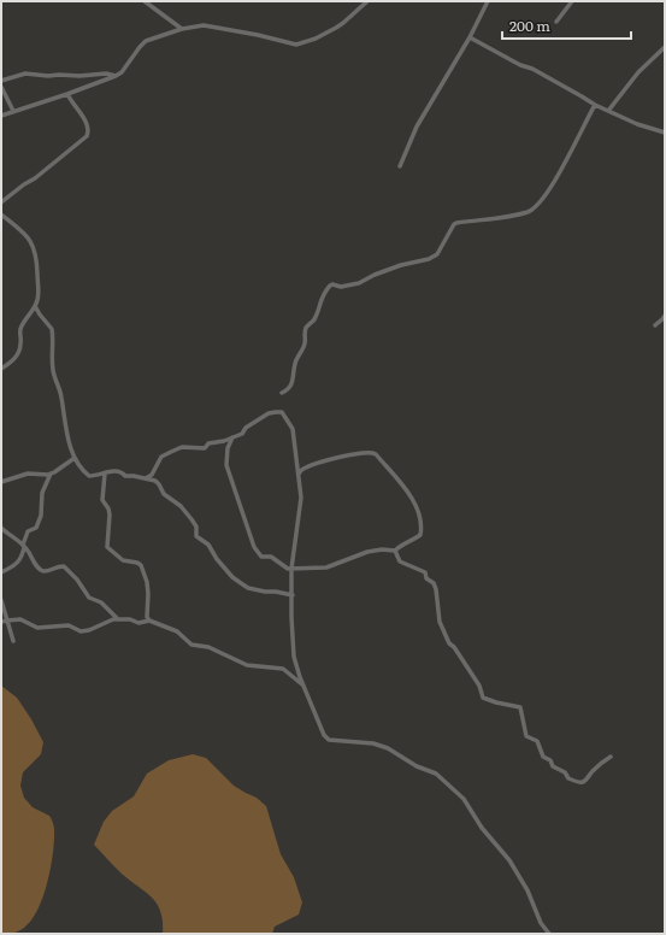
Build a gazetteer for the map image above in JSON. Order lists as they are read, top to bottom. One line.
{"scale_bar":"200 m"}
